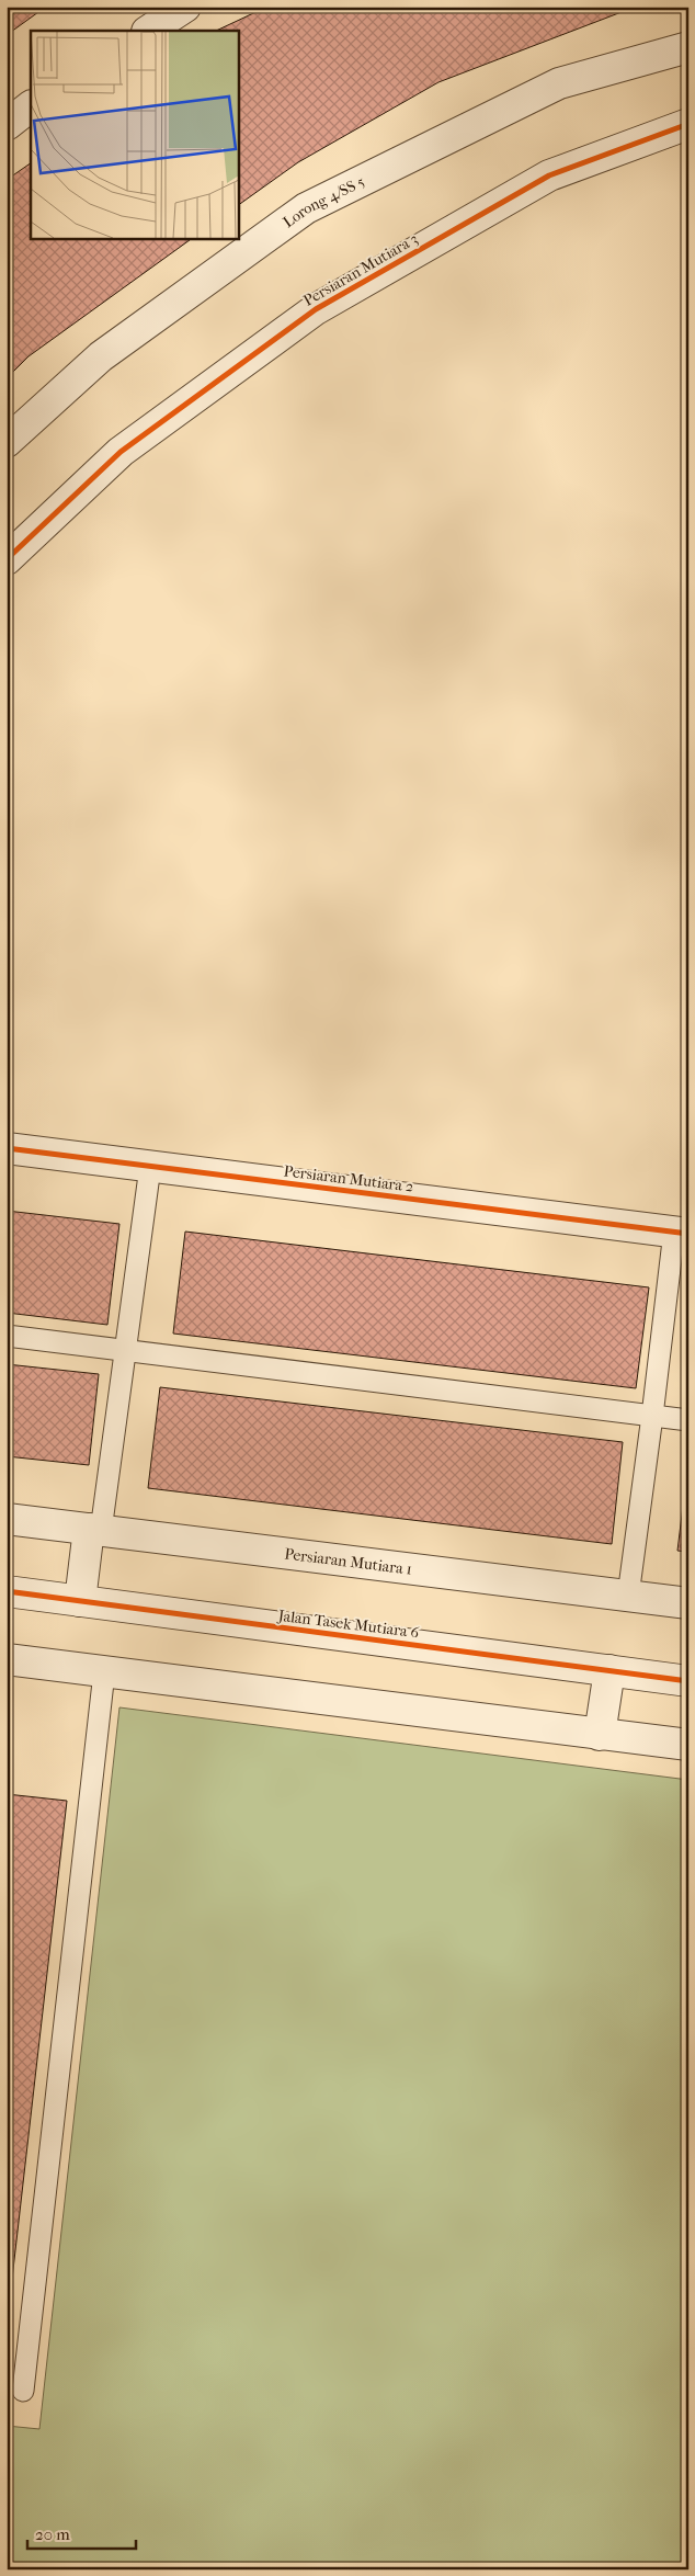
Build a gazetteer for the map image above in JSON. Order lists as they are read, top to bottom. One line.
{"streets":{"street":["Lorong 4/SS 5","Persiaran Mutiara 3","Persiaran Mutiara 2","Persiaran Mutiara 1","Jalan Tasek Mutiara 6"]},"scale_bar":"20 m"}
